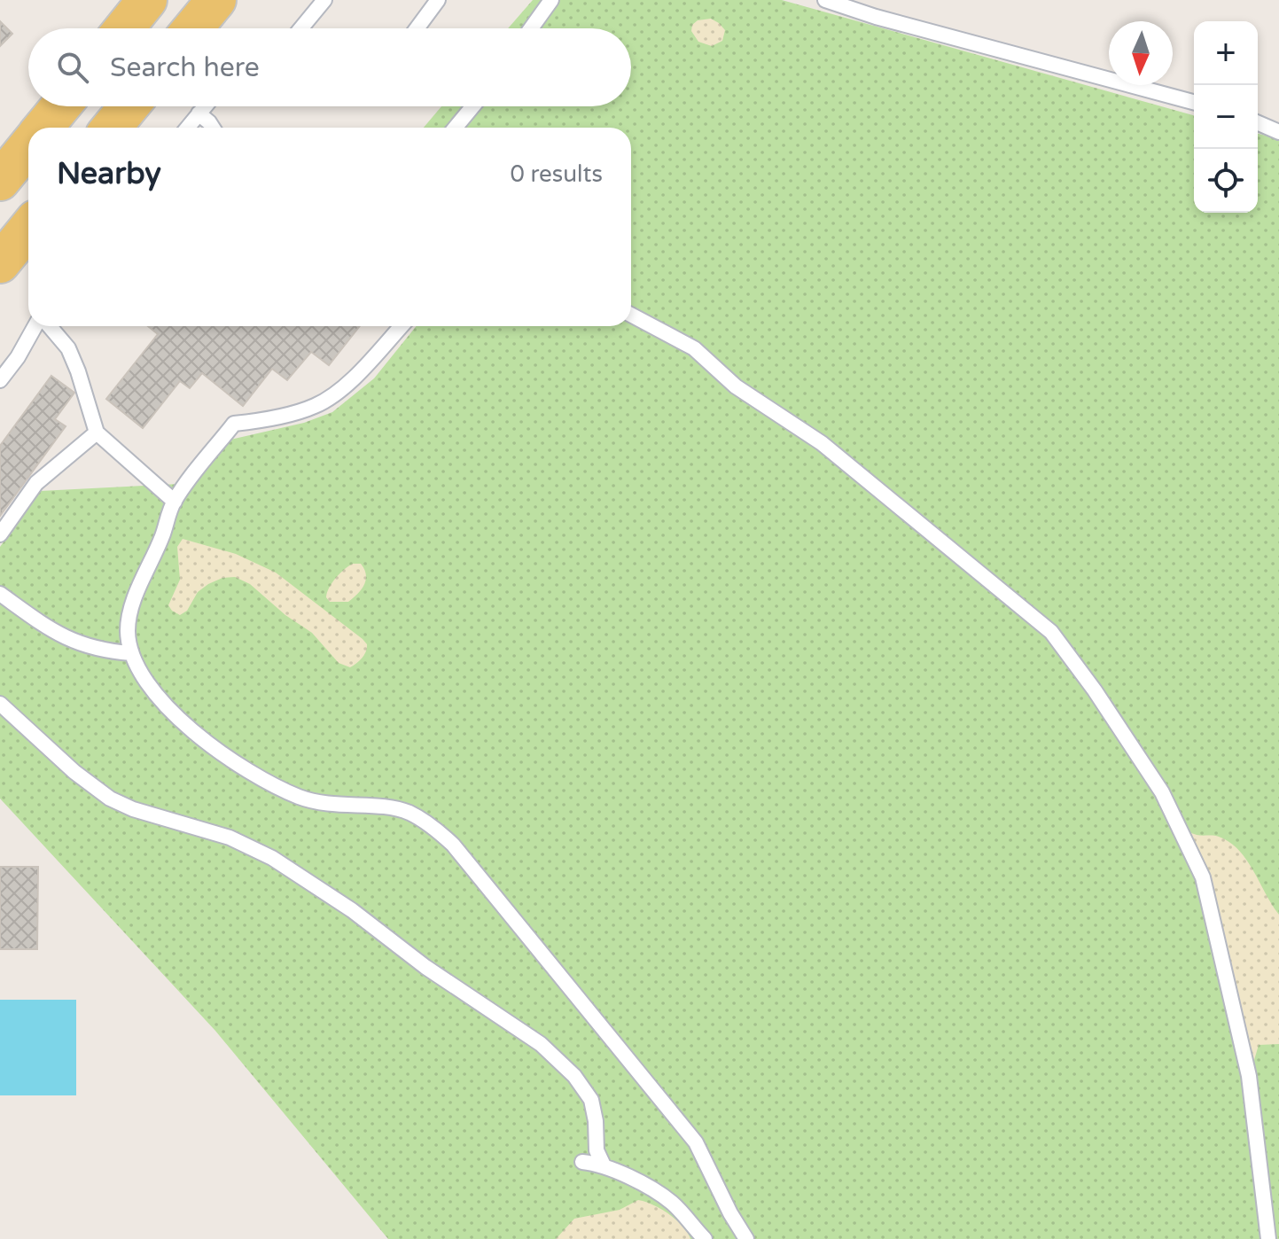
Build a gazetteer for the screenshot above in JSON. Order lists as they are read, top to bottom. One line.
{"north":"bottom","page":{"map_buttons":["+","−"],"search":"Search here","heading":["Nearby","0 results"]}}
